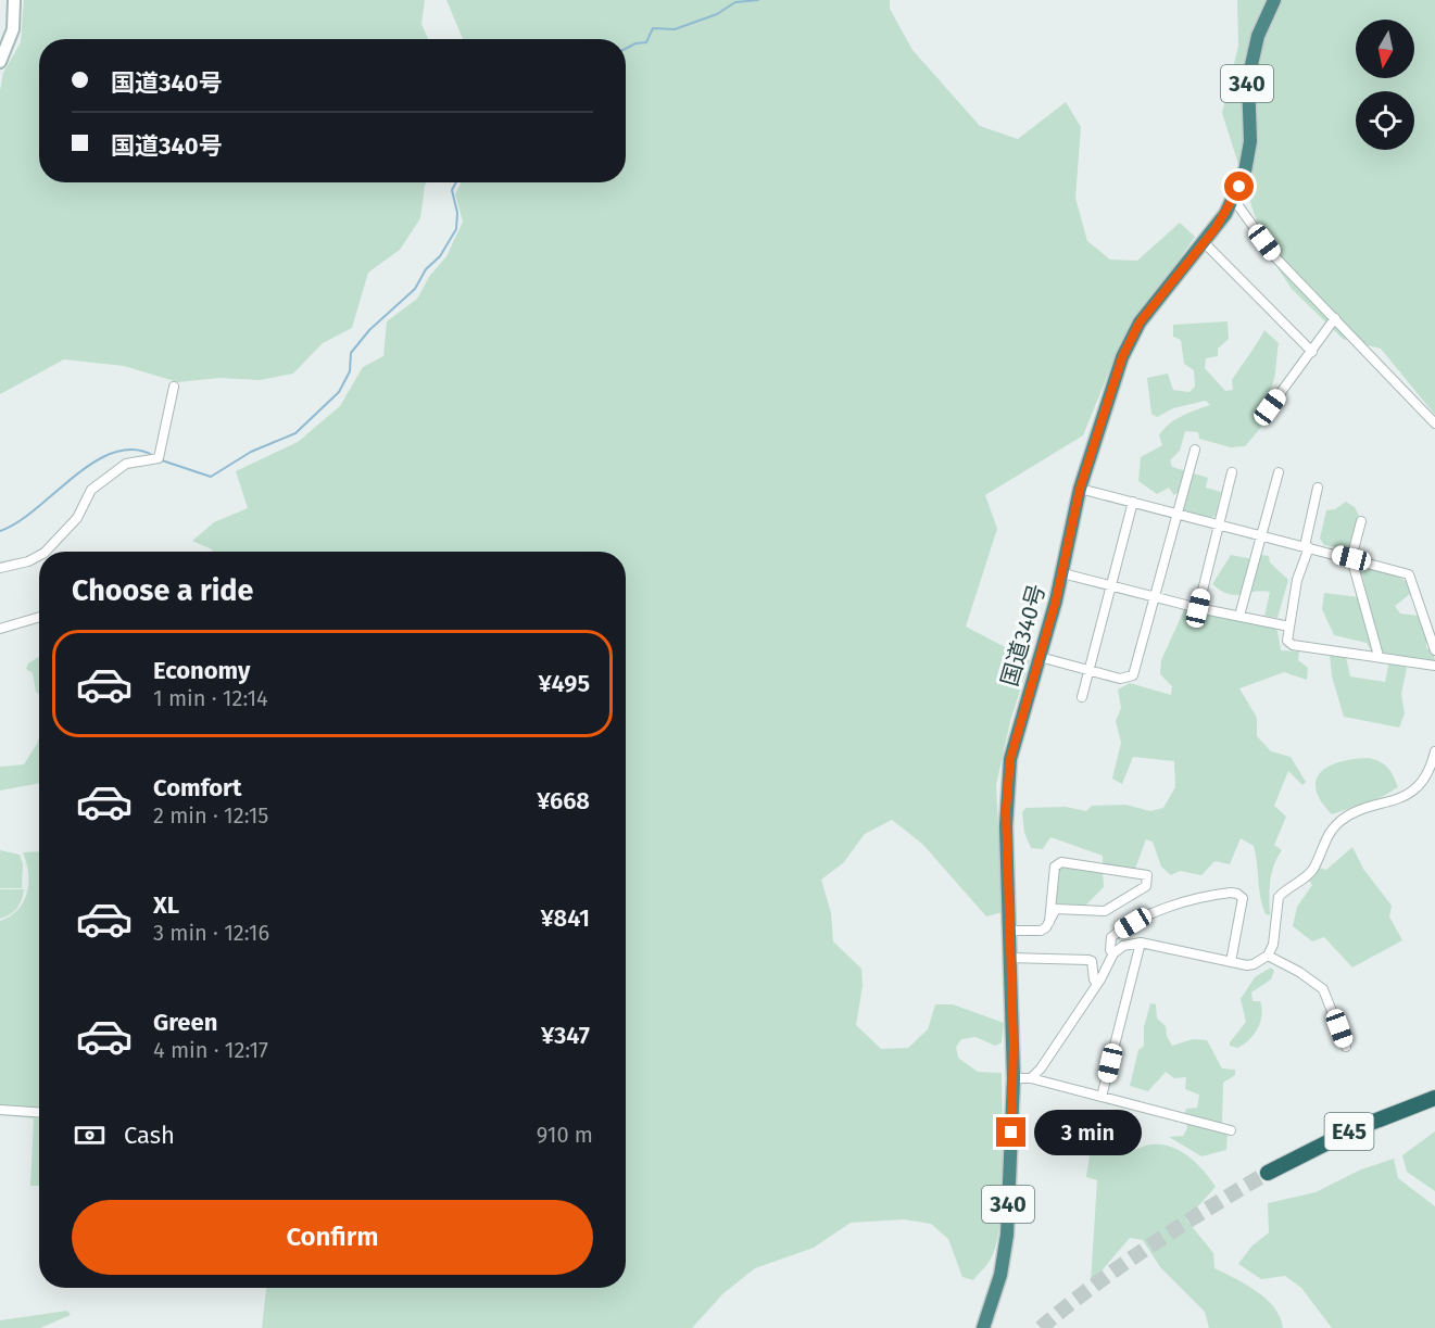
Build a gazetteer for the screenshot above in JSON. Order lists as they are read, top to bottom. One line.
{"streets":{"highway":["340","国道340号","E45"]},"north":"bottom","page":{"banner":["国道340号","国道340号"],"heading":"Choose a ride","list":[{"name":"Economy","note":"1 min · 12:14","value":"¥495"},{"name":"Comfort","note":"2 min · 12:15","value":"¥668"},{"name":"XL","note":"3 min · 12:16","value":"¥841"},{"name":"Green","note":"4 min · 12:17","value":"¥347"}],"pay":["Cash","910 m"],"bubble":"3 min","buttons":"Confirm"}}
